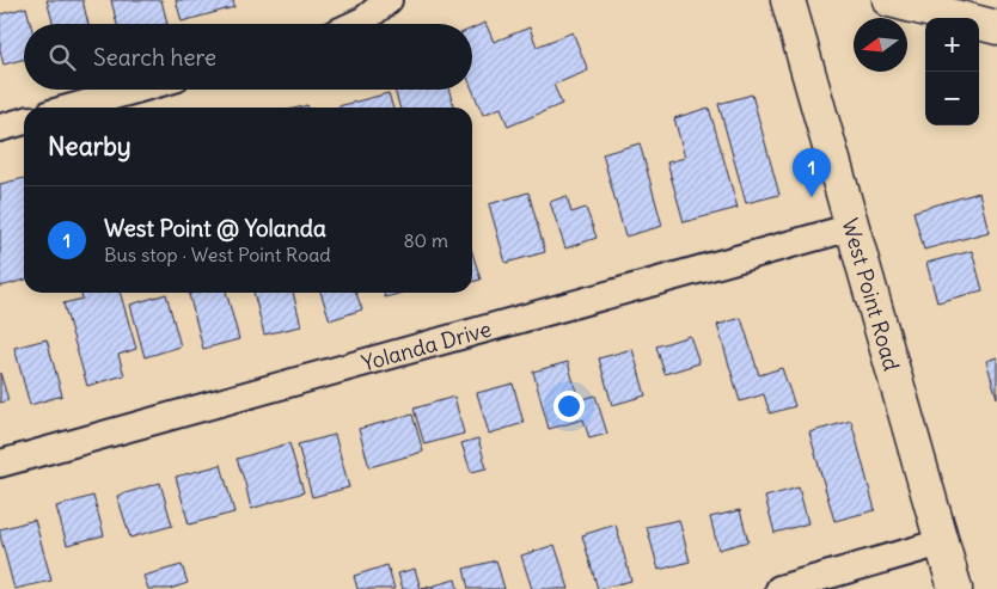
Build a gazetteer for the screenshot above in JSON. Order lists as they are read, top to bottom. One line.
{"streets":{"street":["West Point Road","Yolanda Drive"]},"crossings":[["West Point Road","Yolanda Drive"]],"north":"left","page":{"map_buttons":["+","−"],"search":"Search here","heading":"Nearby","pins":"1","list":[{"mark":"1","name":"West Point @ Yolanda","note":"Bus stop · West Point Road","value":"80 m"}]}}
